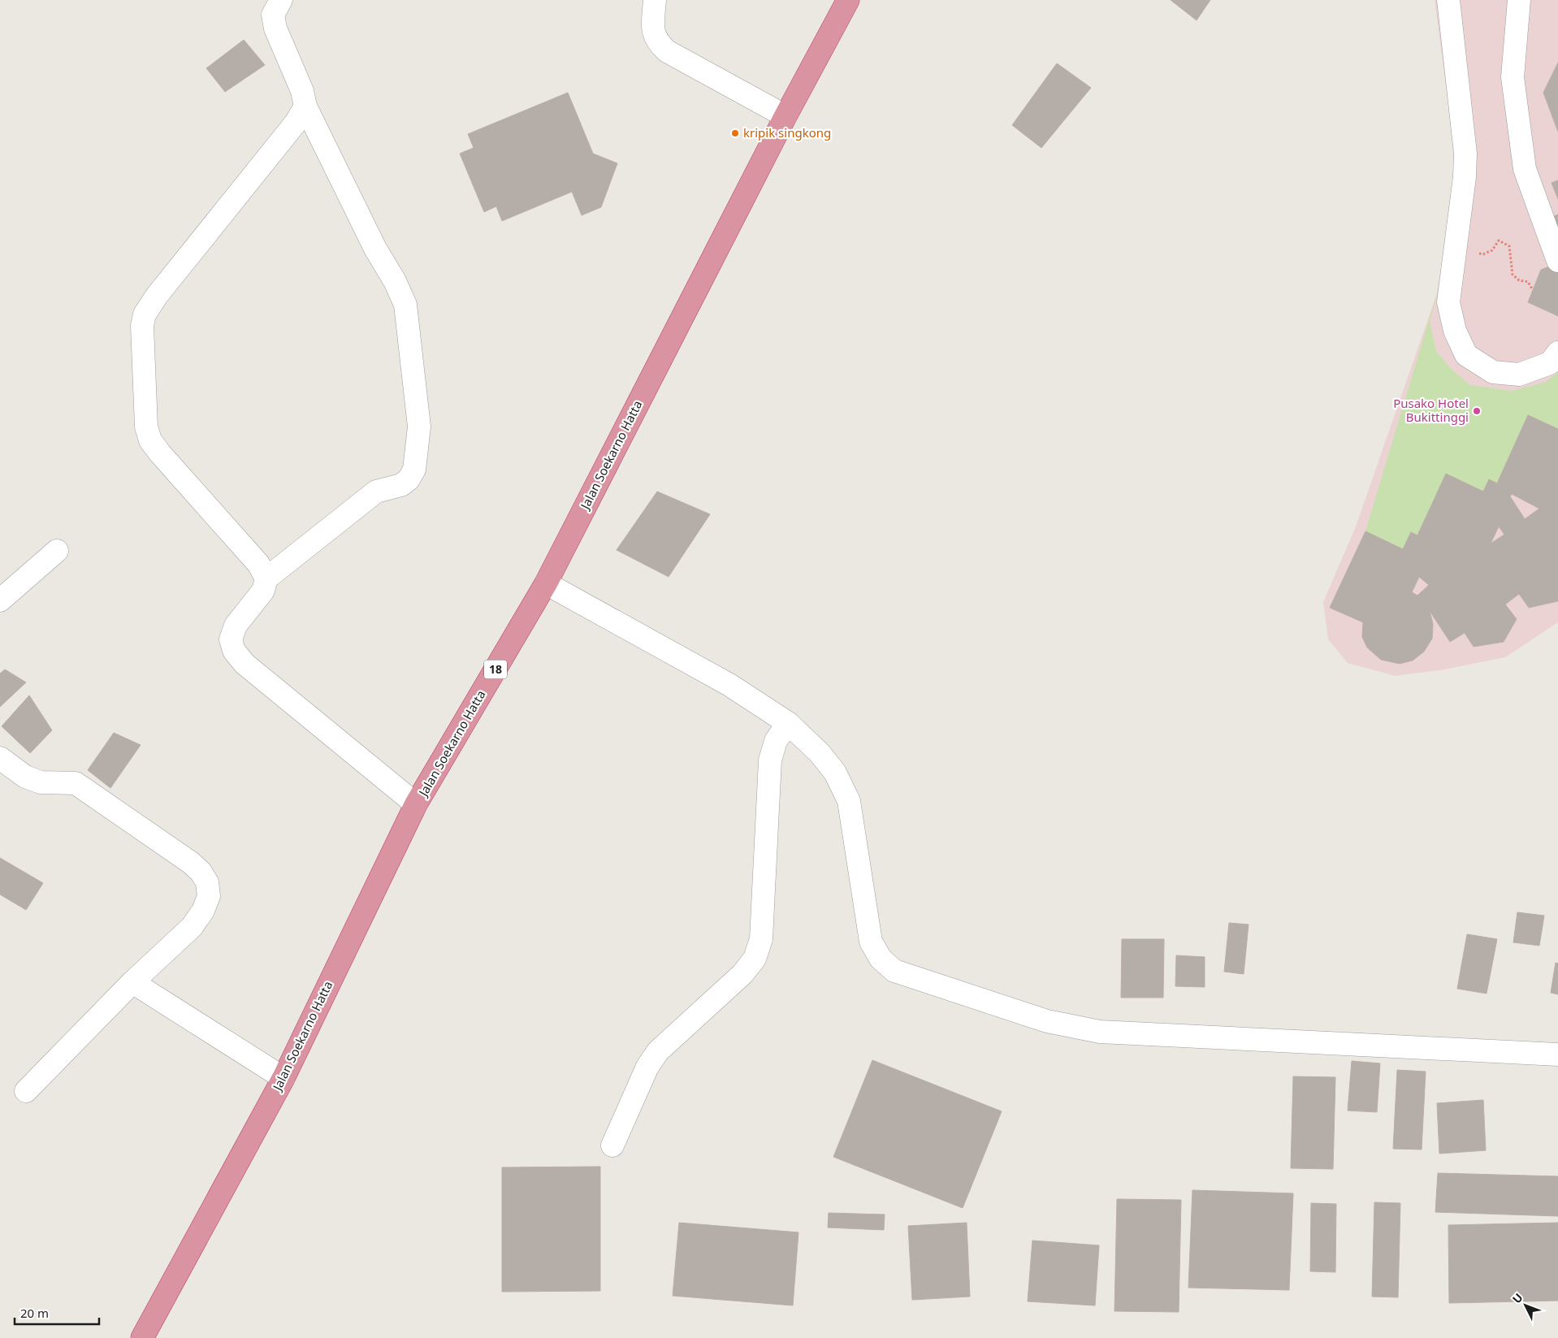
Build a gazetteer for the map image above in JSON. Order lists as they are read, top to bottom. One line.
{"streets":{"highway":["Jalan Soekarno Hatta","18"]},"places":["kripik singkong","Pusako Hotel Bukittinggi"],"scale_bar":"20 m","north":"top left"}
